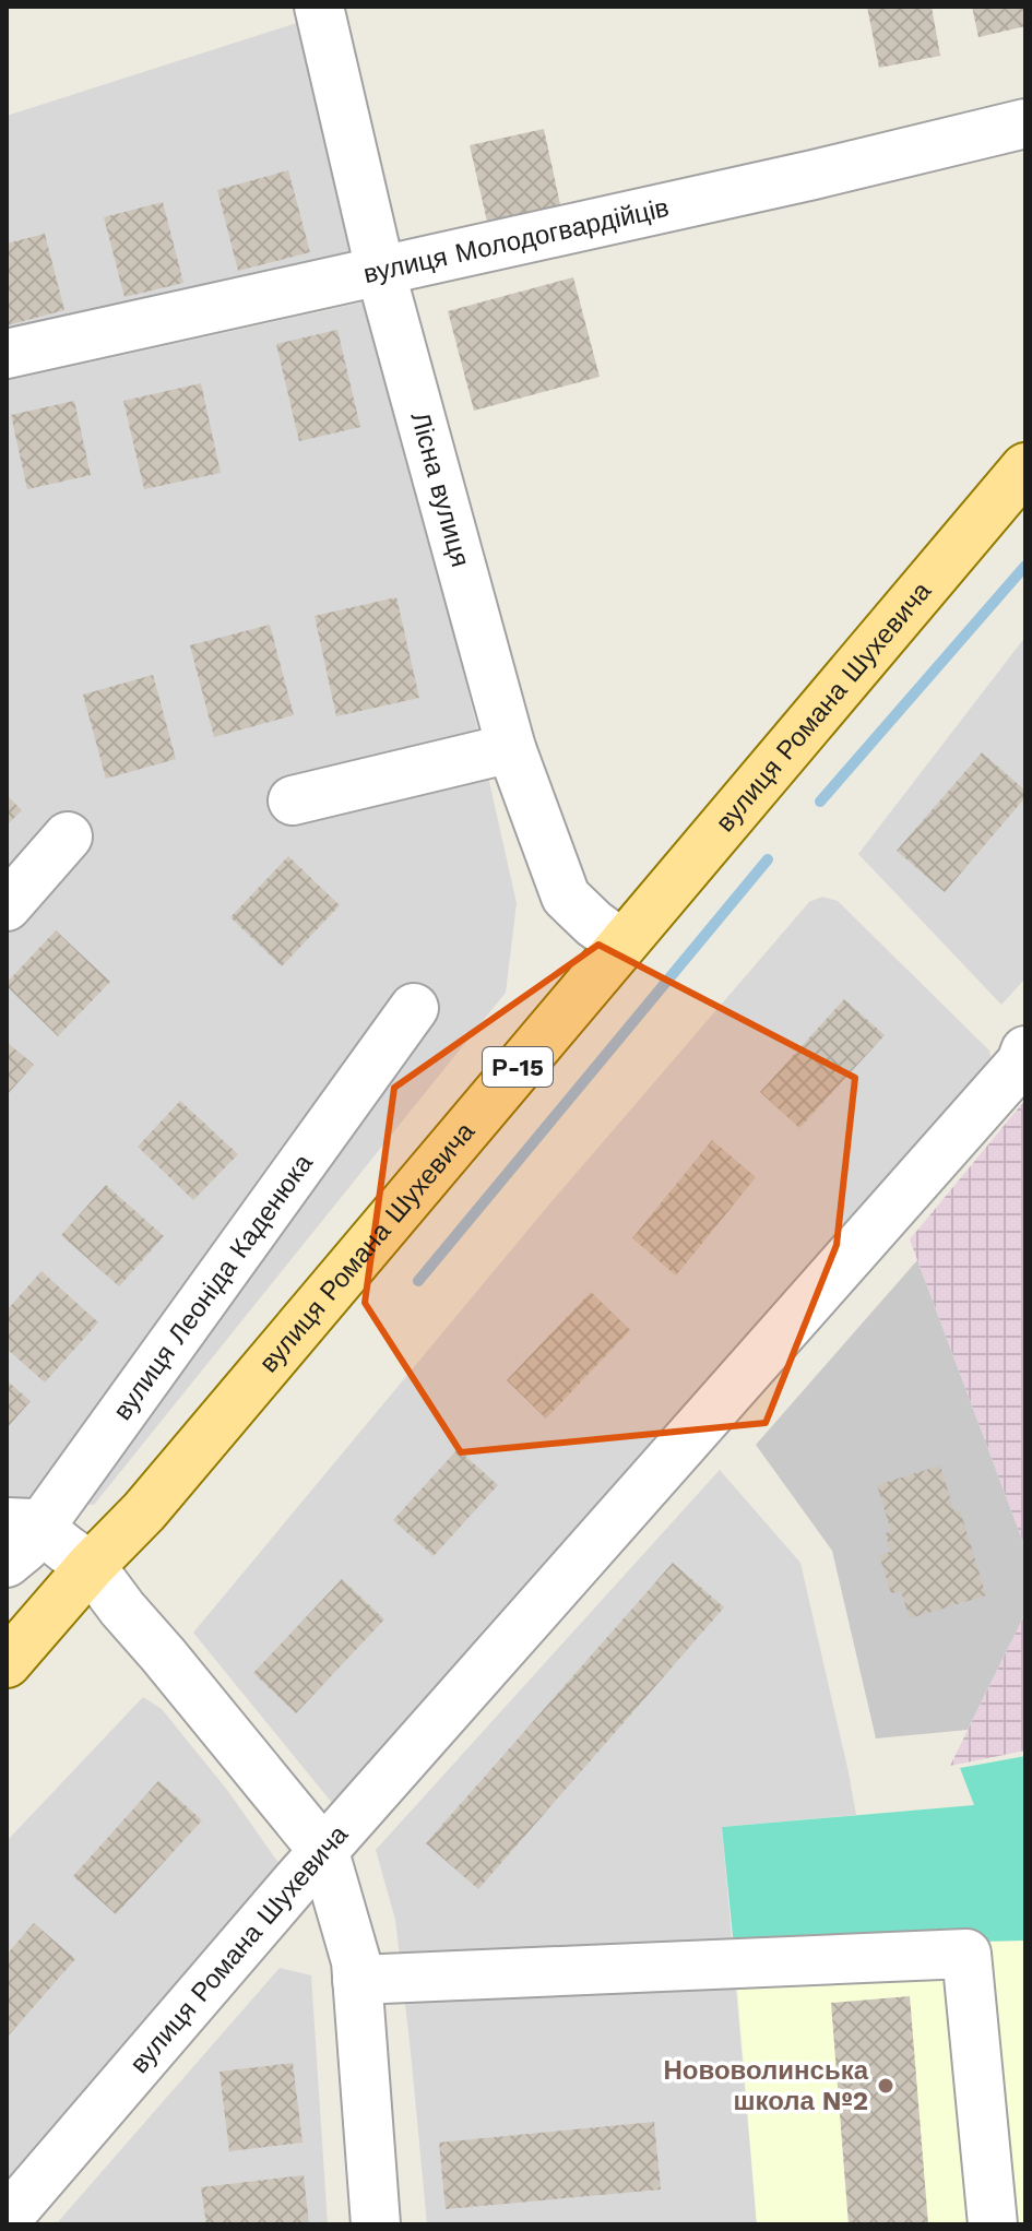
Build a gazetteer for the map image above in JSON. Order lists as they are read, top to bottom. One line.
{"streets":{"main road":["вулиця Романа Шухевича","Р-15"],"street":["вулиця Молодогвардійців","Лісна вулиця","вулиця Леоніда Каденюка"]},"crossings":[["вулиця Молодогвардійців","Лісна вулиця"],["Лісна вулиця","вулиця Романа Шухевича"]],"places":["Нововолинська школа №2"]}
